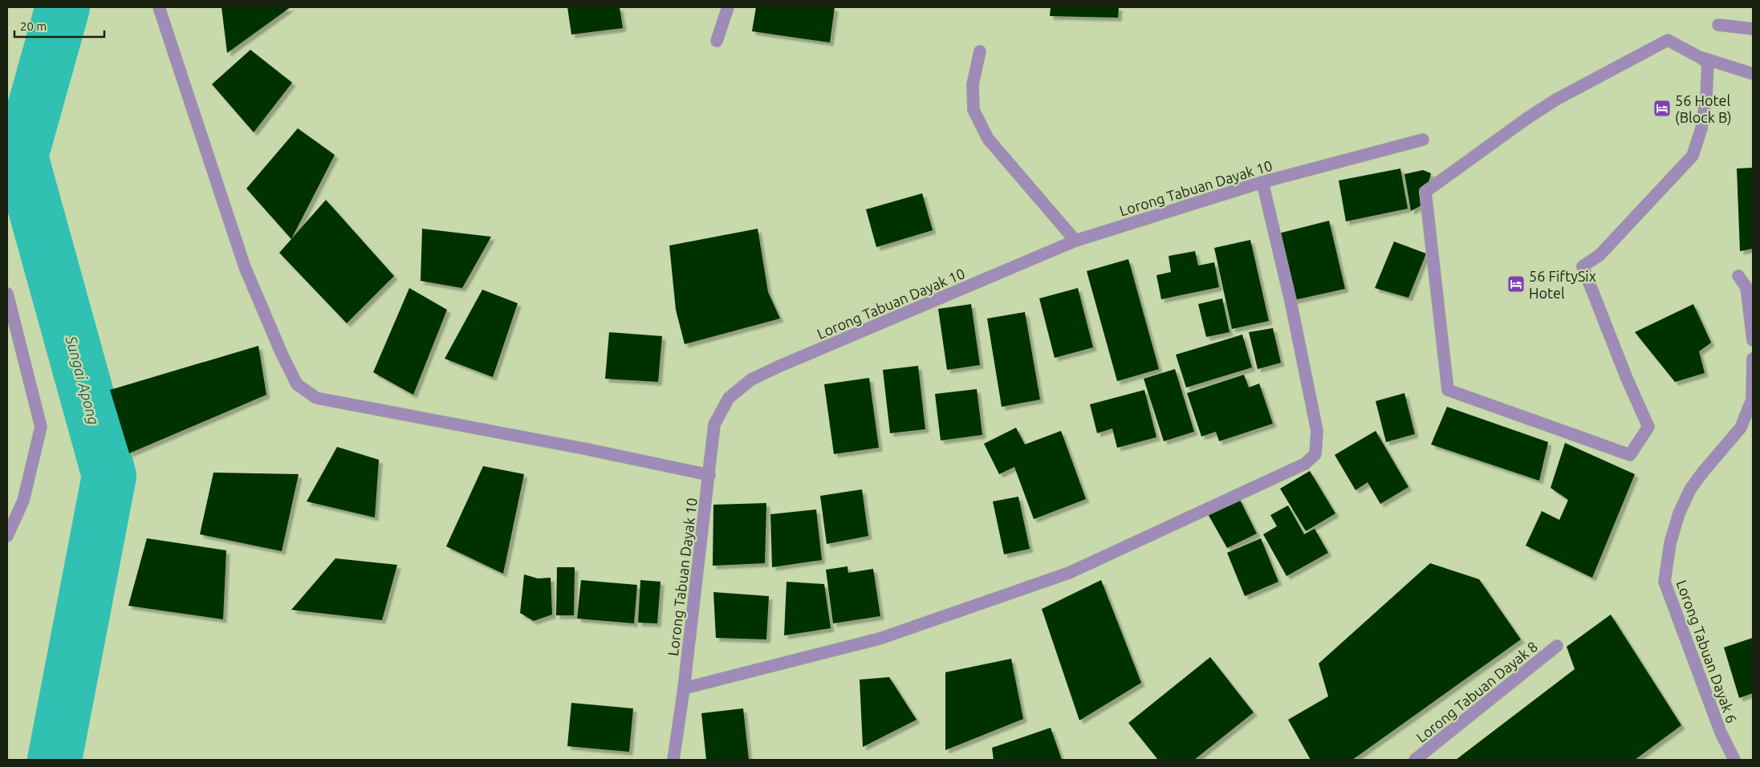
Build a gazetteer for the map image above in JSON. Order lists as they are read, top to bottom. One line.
{"streets":{"street":["Lorong Tabuan Dayak 10","Lorong Tabuan Dayak 6","Lorong Tabuan Dayak 8"]},"water":["Sungai Apong"],"places":{"hotel":["56 Hotel (Block B)","56 FiftySix Hotel"]},"scale_bar":"20 m"}
